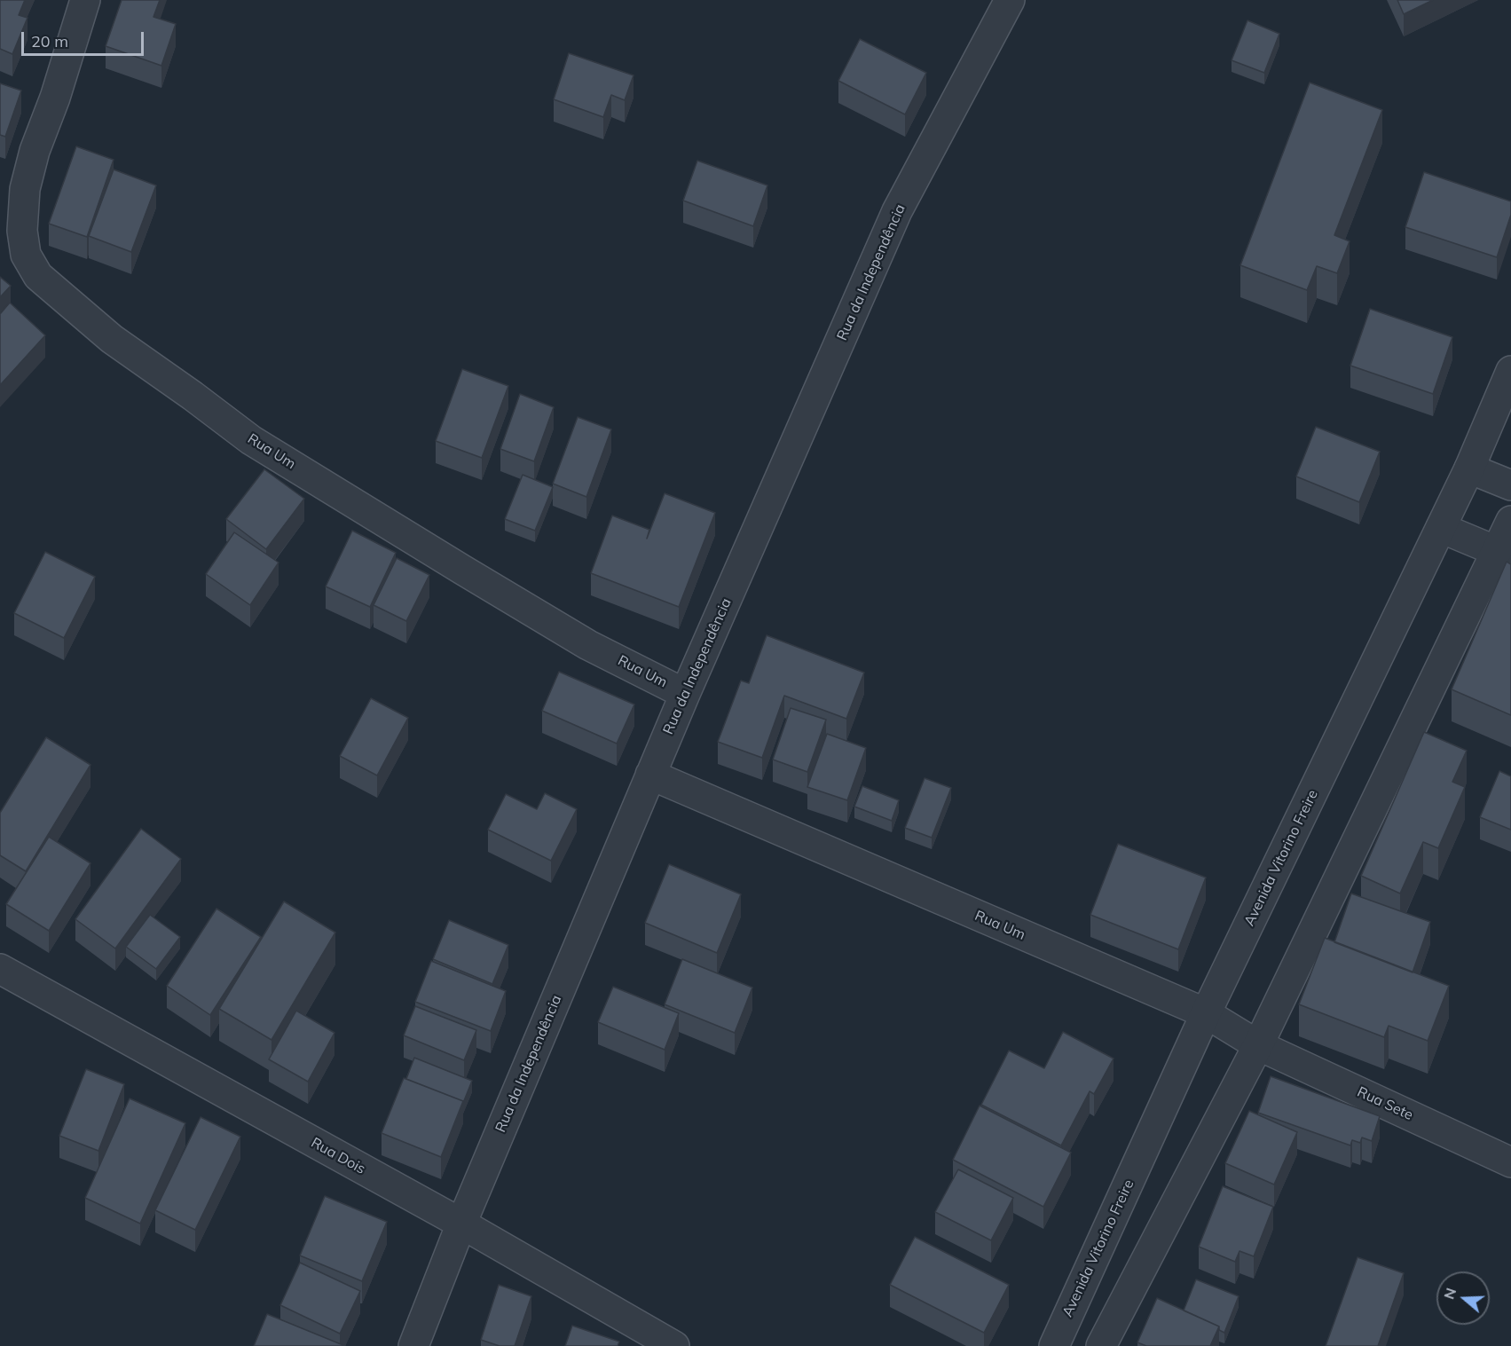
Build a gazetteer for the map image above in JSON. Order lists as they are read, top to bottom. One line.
{"streets":{"street":["Rua da Independência","Rua Um","Avenida Vitorino Freire","Rua Sete","Rua Dois"]},"crossings":[["Rua da Independência","Rua Um"],["Rua da Independência","Rua Dois"],["Rua Um","Avenida Vitorino Freire"],["Rua Um","Rua Sete"]],"scale_bar":"20 m","north":"left"}
